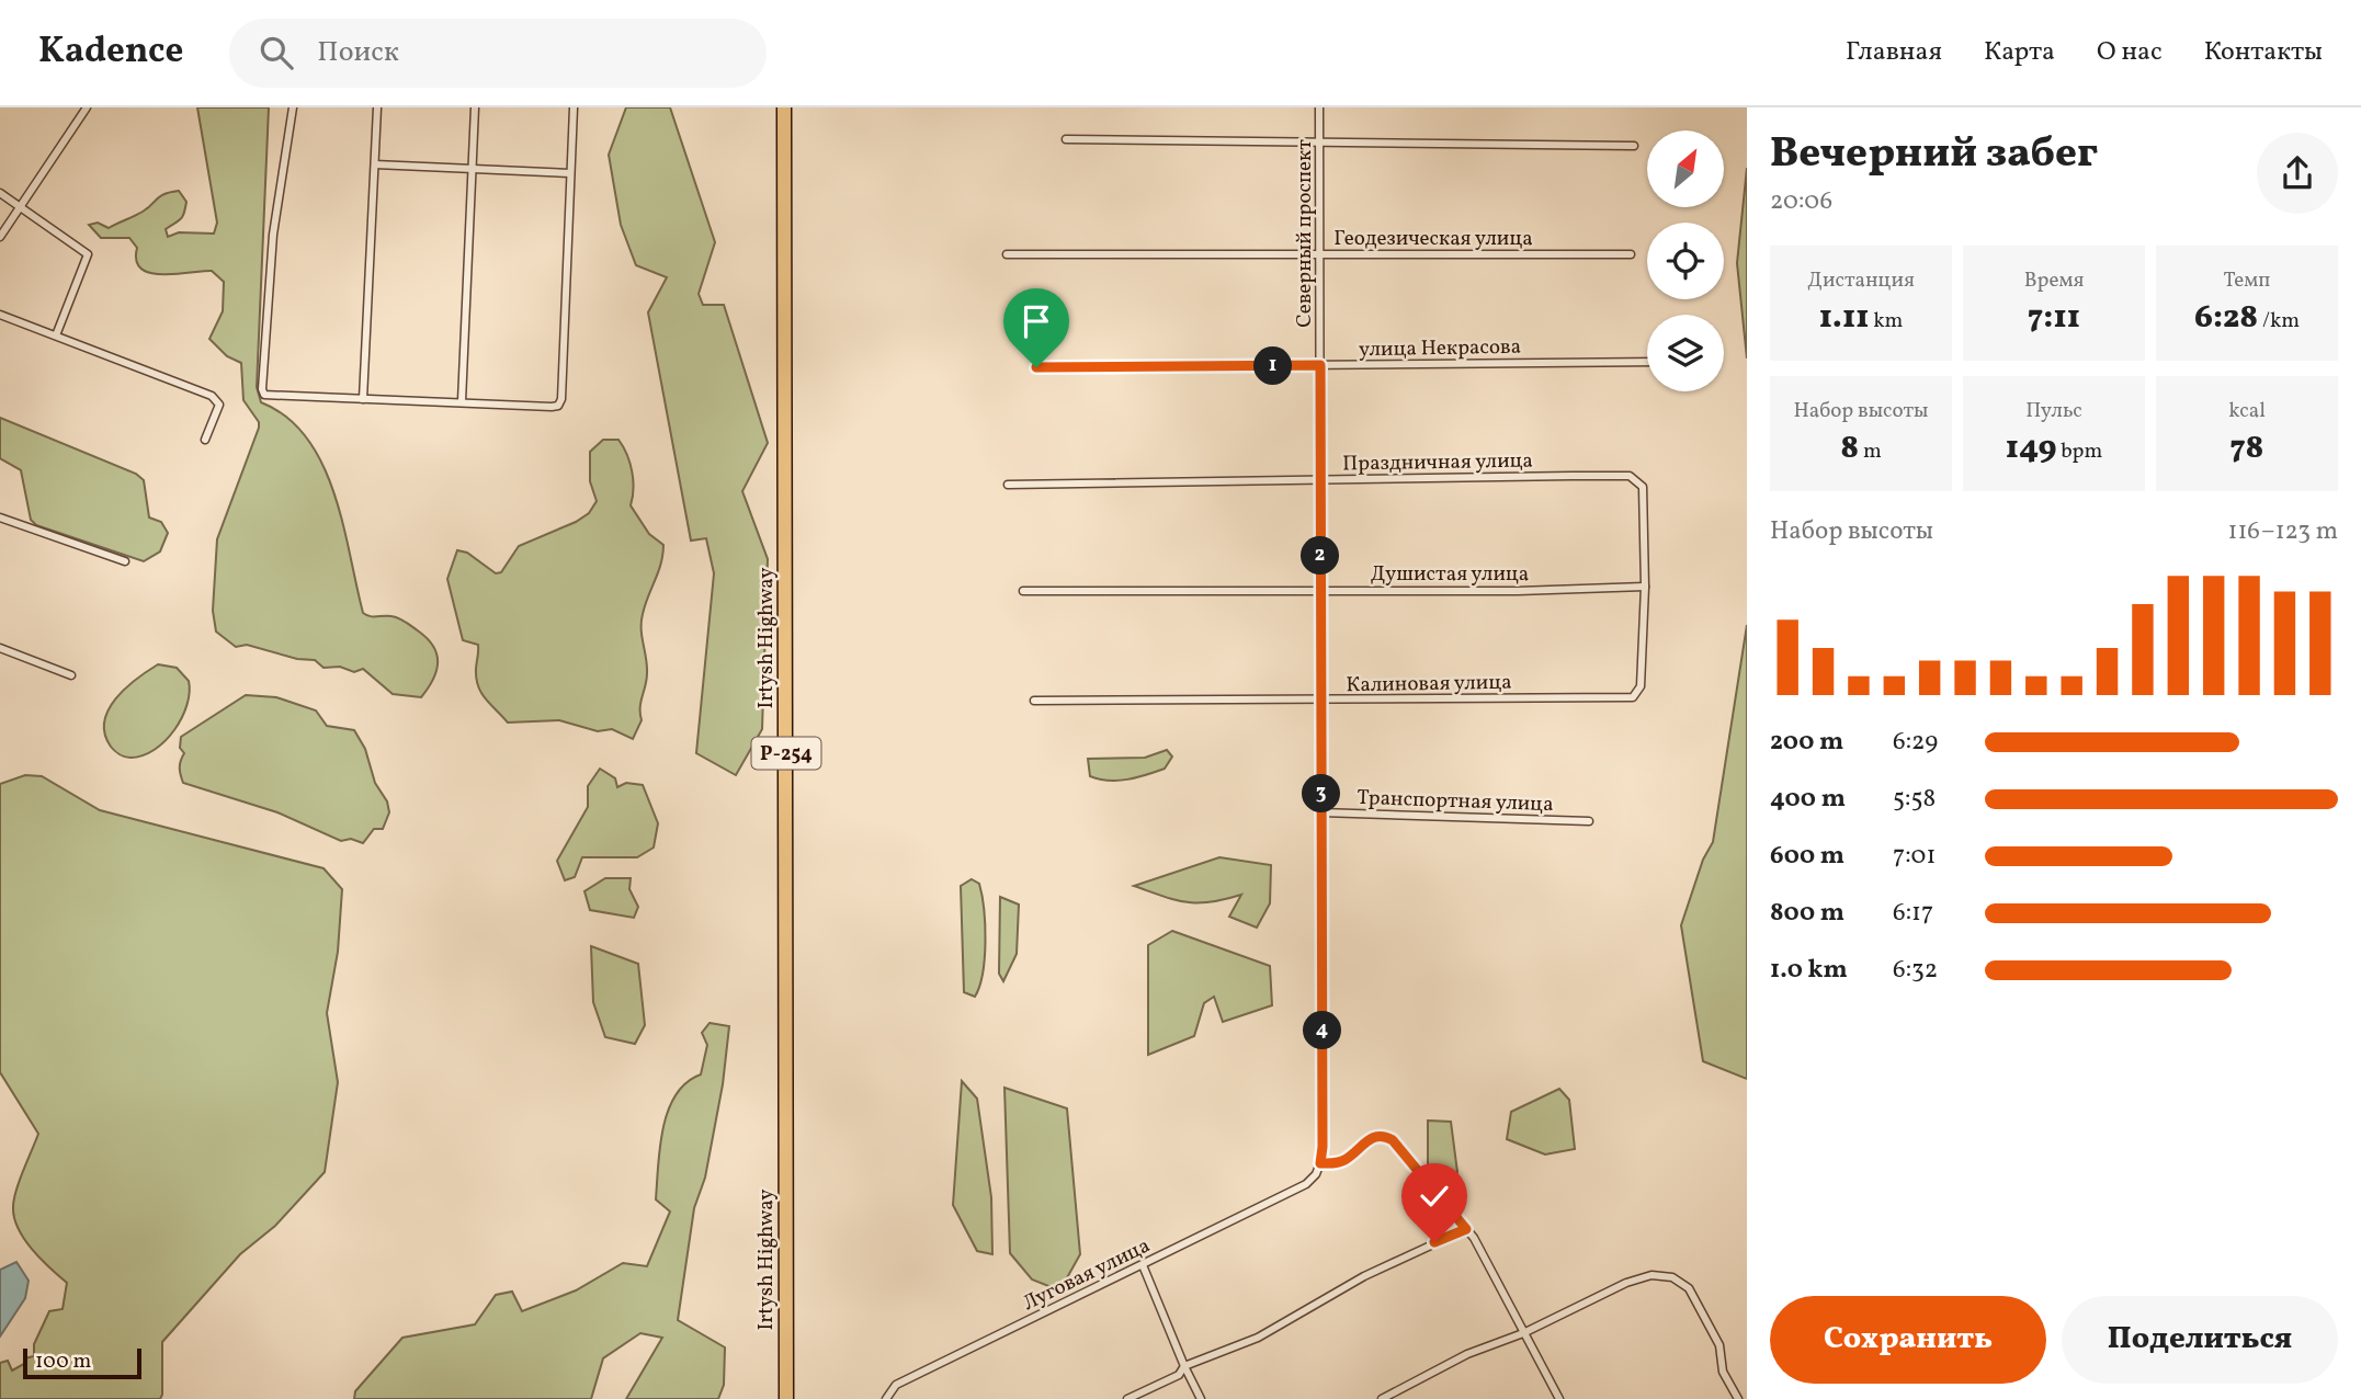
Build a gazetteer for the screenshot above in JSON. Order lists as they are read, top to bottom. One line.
{"streets":{"highway":["Irtysh Highway","Р-254"],"street":["Северный проспект","Геодезическая улица","улица Некрасова","Праздничная улица","Душистая улица","Калиновая улица","Транспортная улица","Луговая улица"]},"crossings":[["Северный проспект","Геодезическая улица"],["Северный проспект","улица Некрасова"],["Северный проспект","Праздничная улица"],["Северный проспект","Душистая улица"],["Северный проспект","Калиновая улица"],["Северный проспект","Транспортная улица"],["Северный проспект","Луговая улица"],["Праздничная улица","Душистая улица"],["Праздничная улица","Калиновая улица"],["Душистая улица","Калиновая улица"]],"scale_bar":"100 m","north":"top right","page":{"header":"Kadence","search":"Поиск","nav":["Главная","Карта","О нас","Контакты"],"heading":["Вечерний забег","20:06"],"stats":[["Дистанция","1.11 km"],["Время","7:11"],["Темп","6:28 /km"],["Набор высоты","8 m"],["Пульс","149 bpm"],["kcal","78"]],"pins":["1","2","3","4"],"chart":["Набор высоты","116–123 m"],"list":[{"name":"200 m","note":"6:29"},{"name":"400 m","note":"5:58"},{"name":"600 m","note":"7:01"},{"name":"800 m","note":"6:17"},{"name":"1.0 km","note":"6:32"}],"buttons":["Сохранить","Поделиться"],"scale":"100 m"}}
